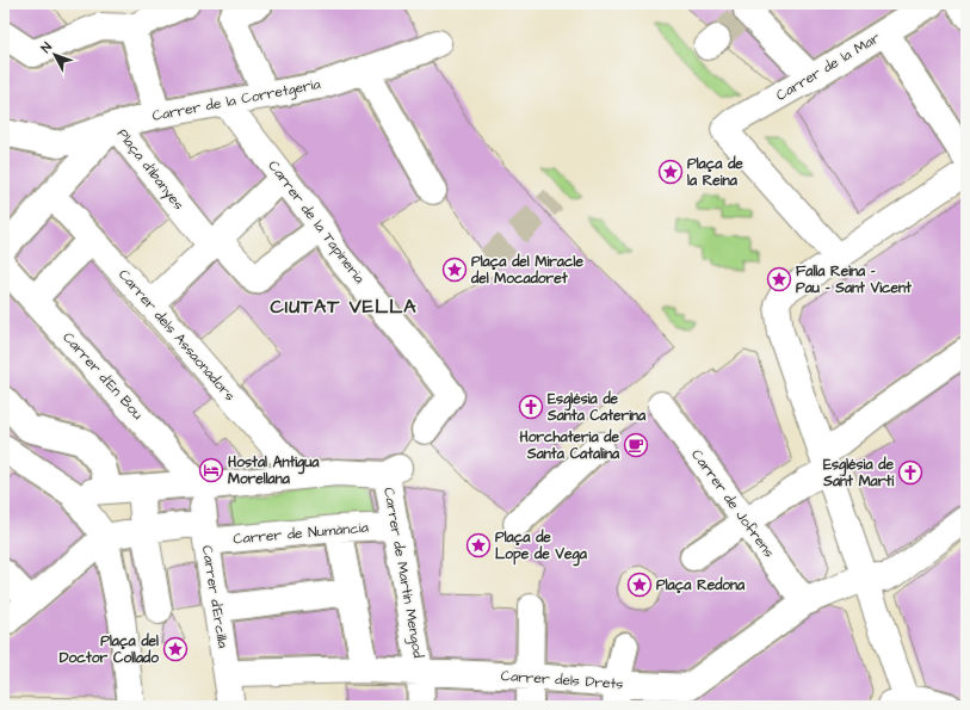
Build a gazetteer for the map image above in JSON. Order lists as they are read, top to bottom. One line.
{"streets":{"street":["Carrer de la Mar","Carrer de la Corretgeria","Plaça d'Ibanyes","Carrer de la Tapineria","Carrer dels Assaonadors","Carrer d'En Bou","Carrer de Jofrens","Carrer de Numància","Carrer de Martín Mengod","Carrer d'Ercilla","Carrer dels Drets"]},"crossings":[["Carrer de la Corretgeria","Plaça d'Ibanyes"],["Carrer de la Corretgeria","Carrer de la Tapineria"],["Plaça d'Ibanyes","Carrer de la Tapineria"],["Carrer dels Assaonadors","Carrer de Martín Mengod"],["Carrer d'En Bou","Carrer d'Ercilla"],["Carrer de Jofrens","Carrer dels Drets"],["Carrer de Numància","Carrer de Martín Mengod"],["Carrer de Numància","Carrer d'Ercilla"],["Carrer de Martín Mengod","Carrer dels Drets"],["Carrer d'Ercilla","Carrer dels Drets"]],"districts":["CIUTAT VELLA"],"places":{"place":["Plaça de la Reina","Plaça del Miracle del Mocadoret","Falla Reina - Pau - Sant Vicent","Plaça de Lope de Vega","Plaça Redona","Plaça del Doctor Collado"],"church":["Església de Santa Caterina","Església de Sant Martí"],"cafe":["Horchateria de Santa Catalina"],"hotel":["Hostal Antigua Morellana"]},"north":"top left"}
